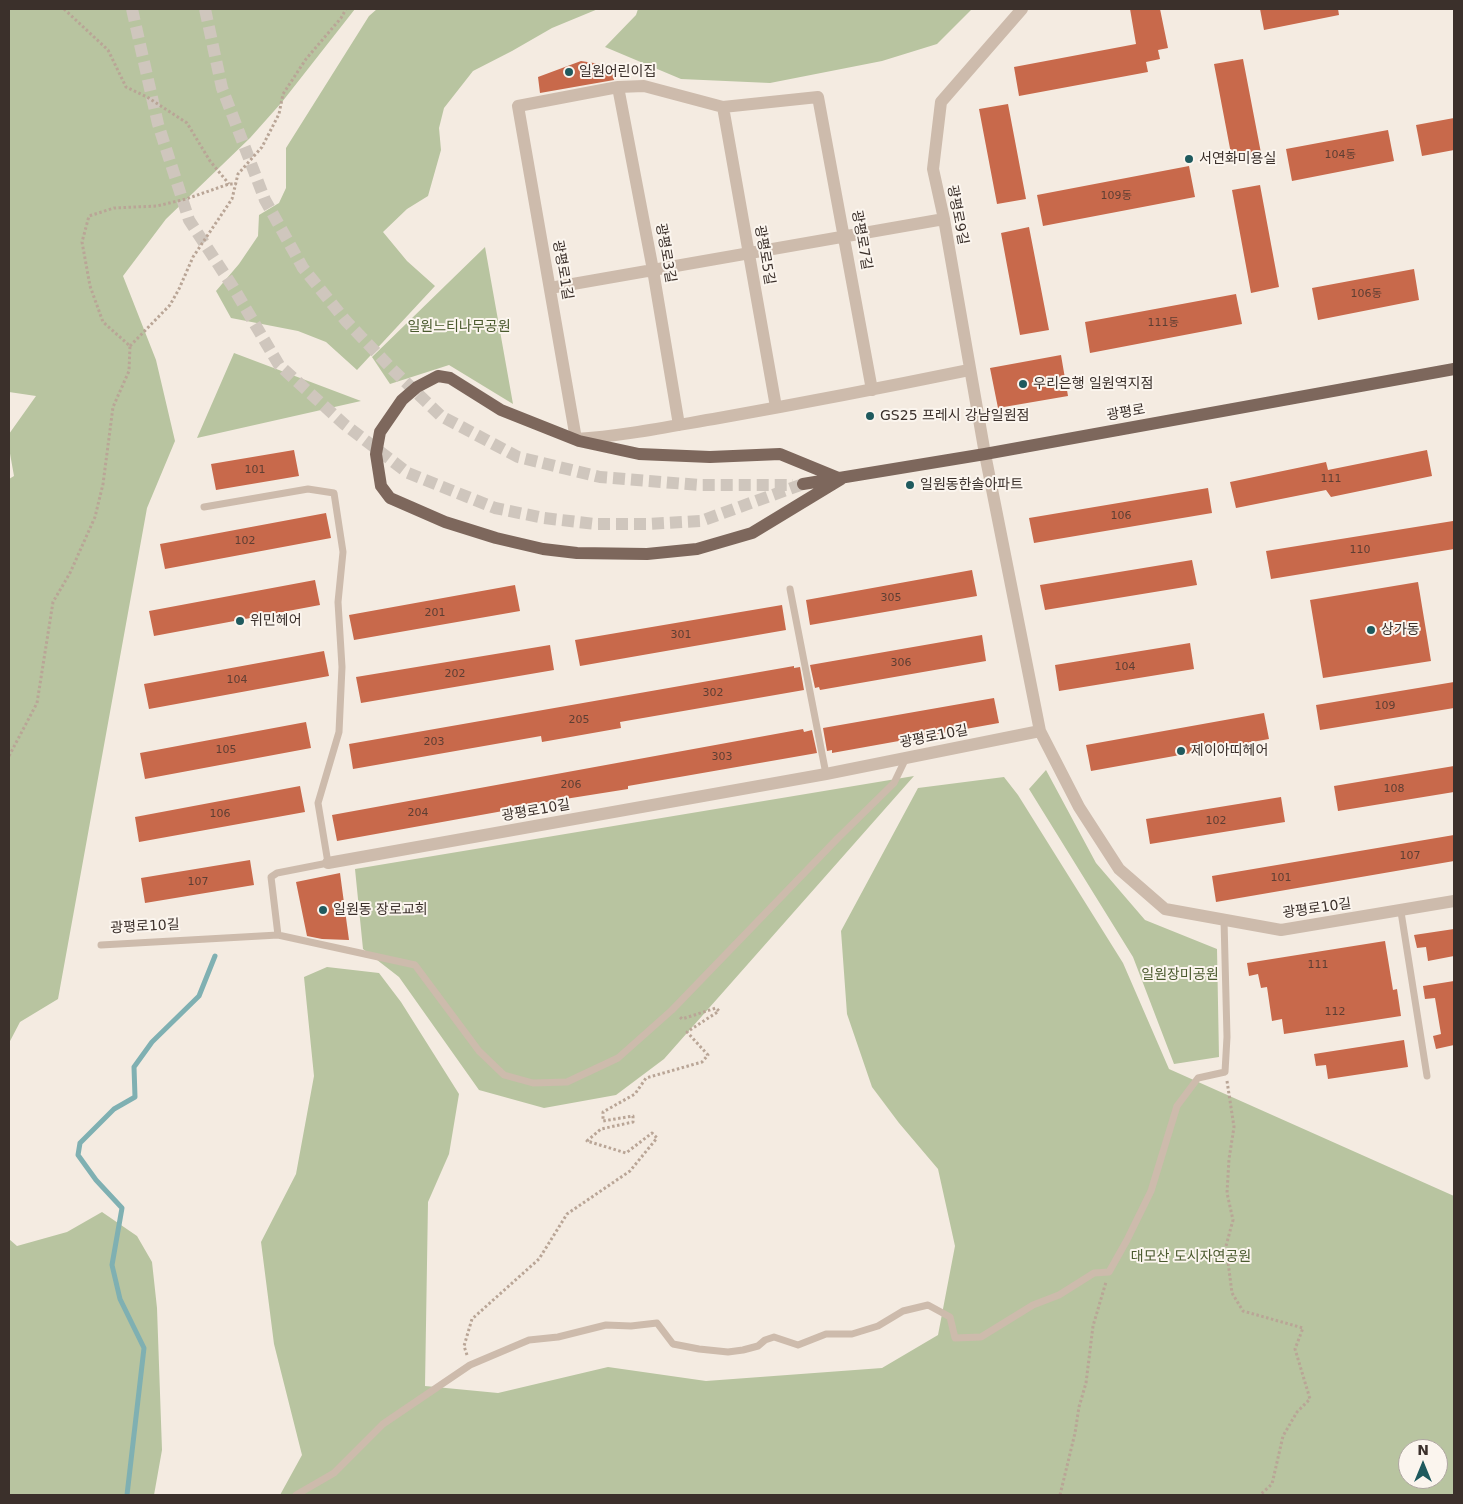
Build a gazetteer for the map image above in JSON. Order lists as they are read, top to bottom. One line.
{"streets":{"main road":["광평로"],"street":["광평로9길","광평로7길","광평로3길","광평로5길","광평로1길","광평로10길"]},"crossings":[["광평로9길","광평로"],["광평로9길","광평로10길"],["광평로7길","광평로5길"],["광평로3길","광평로1길"],["광평로","광평로10길"]],"parks":["일원느티나무공원","일원장미공원","대모산 도시자연공원"],"places":["일원어린이집","서연화미용실","우리은행 일원역지점","GS25 프레시 강남일원점","일원동한솔아파트","위민헤어","상가동","제이아띠헤어","일원동 장로교회"],"house_numbers":["104동","109동","106동","111동","101","111","106","102","110","305","201","301","306","104","202","104","302","109","205","203","105","303","206","108","204","106","102","107","101","107","111","112"],"north":"top"}
